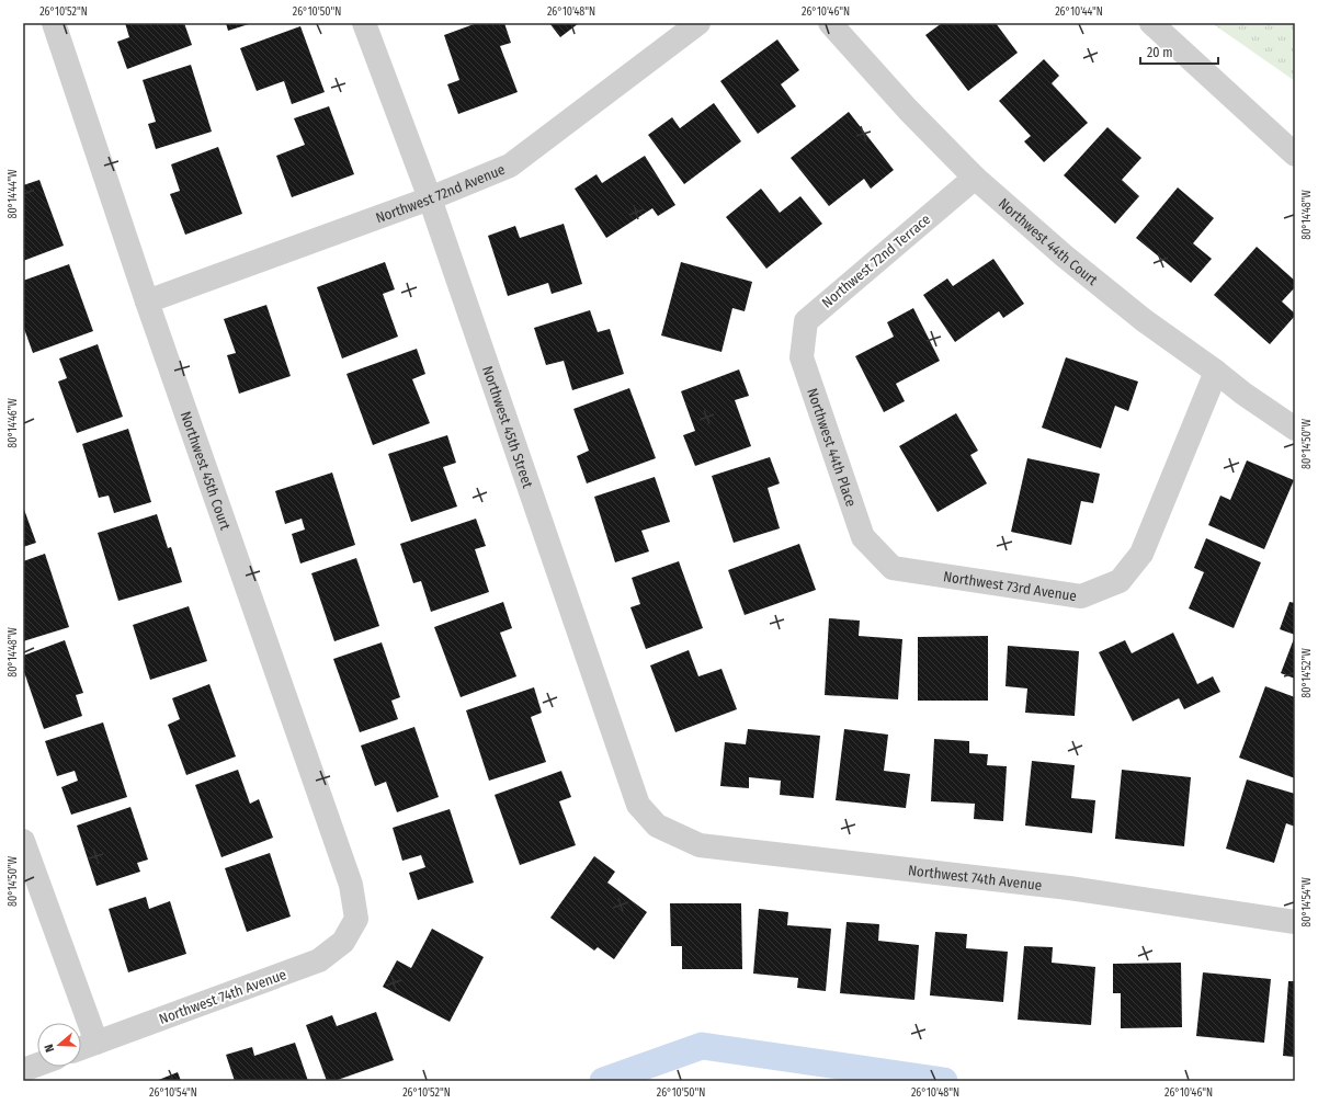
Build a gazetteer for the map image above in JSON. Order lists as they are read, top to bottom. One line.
{"streets":{"street":["Northwest 72nd Avenue","Northwest 44th Court","Northwest 72nd Terrace","Northwest 45th Street","Northwest 44th Place","Northwest 45th Court","Northwest 73rd Avenue","Northwest 74th Avenue"]},"crossings":[["Northwest 72nd Avenue","Northwest 45th Street"],["Northwest 72nd Avenue","Northwest 45th Court"],["Northwest 44th Court","Northwest 72nd Terrace"],["Northwest 44th Court","Northwest 73rd Avenue"],["Northwest 72nd Terrace","Northwest 44th Place"],["Northwest 45th Street","Northwest 74th Avenue"],["Northwest 44th Place","Northwest 73rd Avenue"],["Northwest 45th Court","Northwest 74th Avenue"]],"scale_bar":"20 m","north":"left","coordinates":["26°10'52\"N","26°10'50\"N","26°10'48\"N","26°10'46\"N","26°10'44\"N","80°14'44\"W","80°14'48\"W","80°14'46\"W","80°14'50\"W","80°14'52\"W","80°14'54\"W","26°10'54\"N"]}
